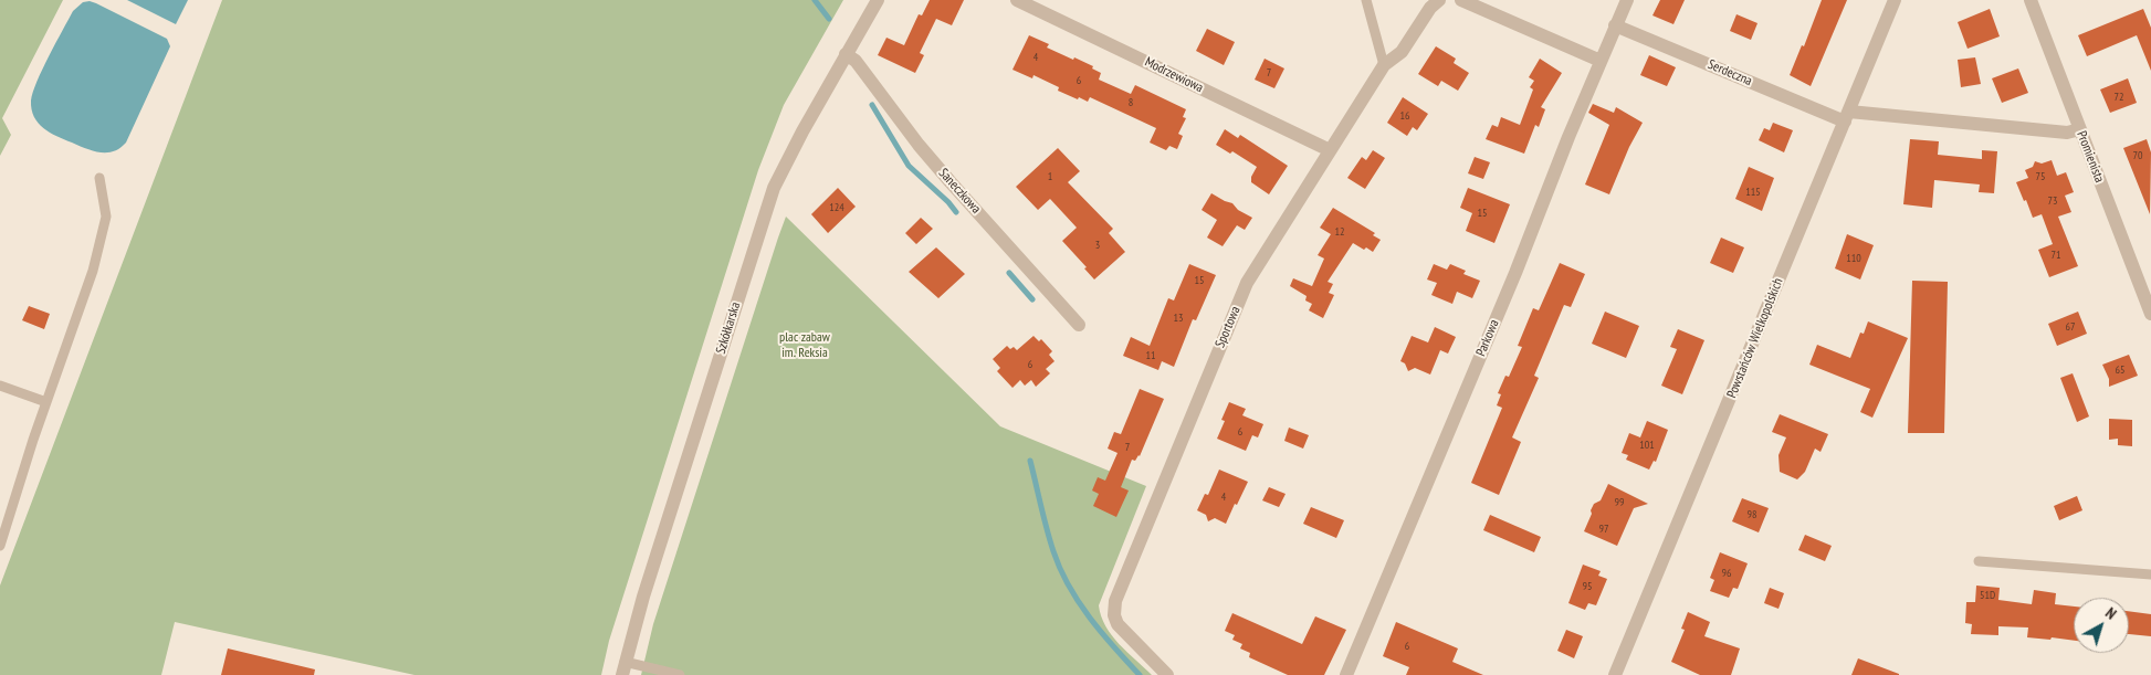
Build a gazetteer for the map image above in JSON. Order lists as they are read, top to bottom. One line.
{"streets":{"street":["Serdeczna","Modrzewiowa","Promienista","Saneczkowa","Sportowa","Szkółkarska","Parkowa","Powstańców Wielkopolskich"]},"crossings":[["Serdeczna","Promienista"],["Serdeczna","Parkowa"],["Serdeczna","Powstańców Wielkopolskich"],["Modrzewiowa","Sportowa"],["Saneczkowa","Szkółkarska"]],"parks":["plac zabaw im. Reksia"],"house_numbers":["4","7","6","72","8","16","70","1","75","115","73","124","15","12","3","71","110","15","13","67","11","6","65","6","101","7","4","99","98","97","96","95","51D","6"],"north":"top right"}
